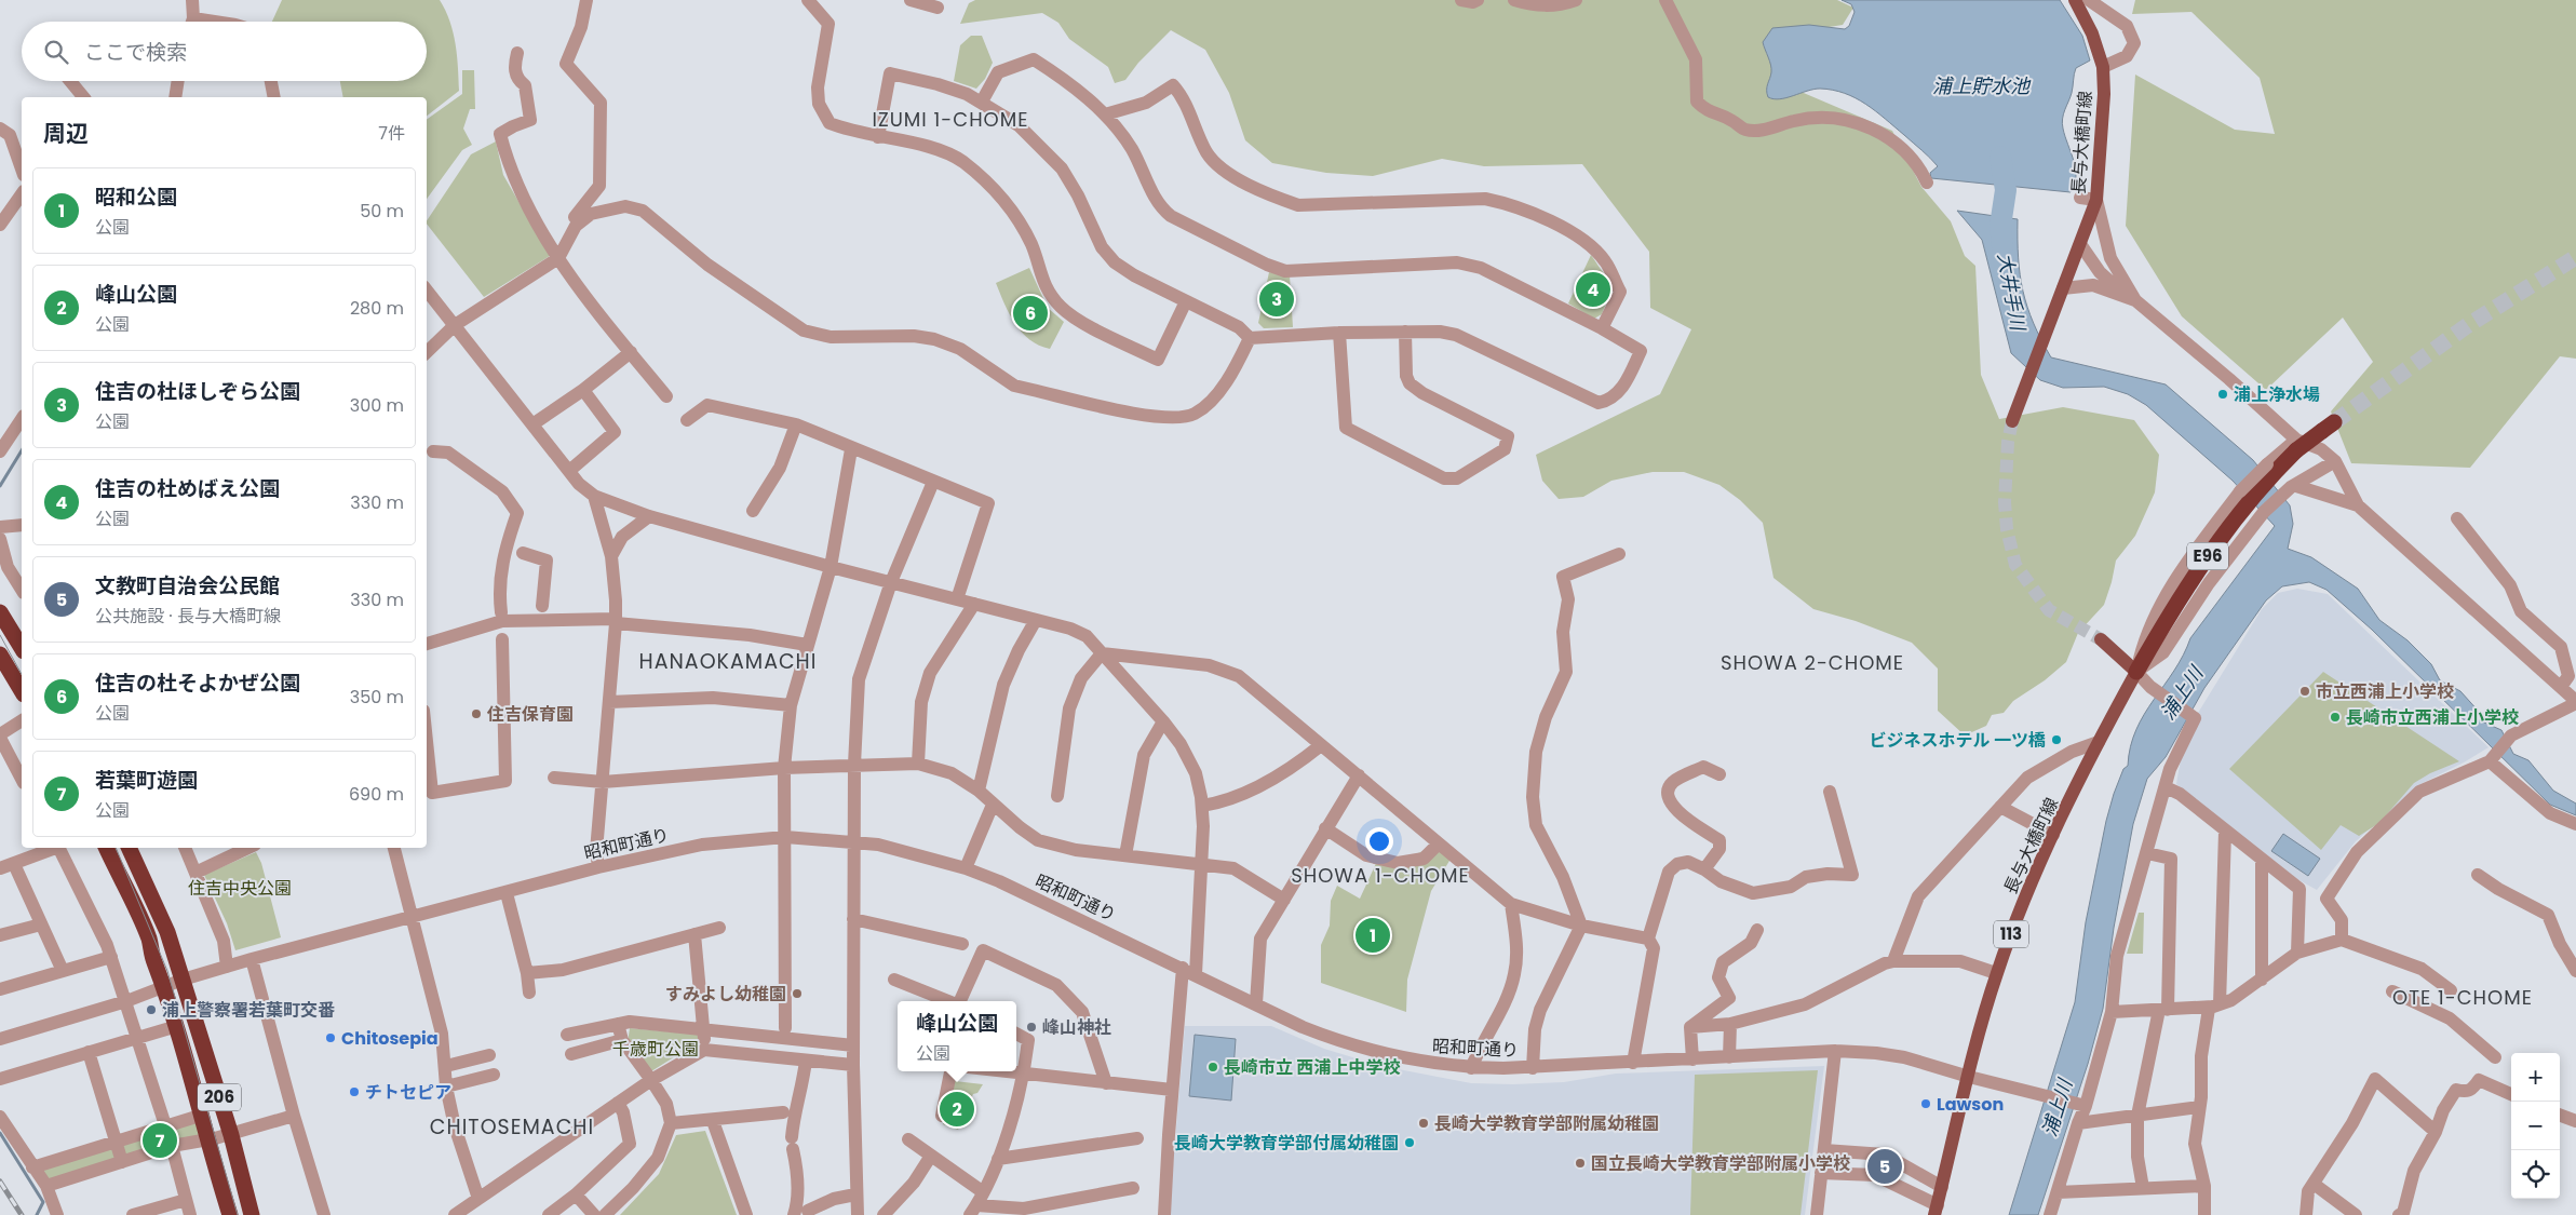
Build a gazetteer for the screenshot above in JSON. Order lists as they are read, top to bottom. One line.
{"streets":{"highway":["E96","206"],"main road":["長与大橋町線","113"],"street":["昭和町通り"]},"crossings":[["長与大橋町線","E96"],["長与大橋町線","昭和町通り"],["昭和町通り","206"]],"districts":["IZUMI 1-CHOME","HANAOKAMACHI","SHOWA 2-CHOME","SHOWA 1-CHOME","OTE 1-CHOME","CHITOSEMACHI"],"water":["浦上貯水池","大井手川","浦上川"],"parks":["住吉中央公園","千歳町公園"],"places":["浦上浄水場","市立西浦上小学校","住吉保育園","長崎市立西浦上小学校","ビジネスホテル 一ツ橋","すみよし幼稚園","浦上警察署若葉町交番","峰山神社","Chitosepia","長崎市立 西浦上中学校","チトセピア","Lawson","長崎大学教育学部附属幼稚園","長崎大学教育学部付属幼稚園","国立長崎大学教育学部附属小学校"],"page":{"search":"ここで検索","heading":["周辺","7件"],"list":[{"mark":"1","name":"昭和公園","note":"公園","value":"50 m"},{"mark":"2","name":"峰山公園","note":"公園","value":"280 m"},{"mark":"3","name":"住吉の杜ほしぞら公園","note":"公園","value":"300 m"},{"mark":"4","name":"住吉の杜めばえ公園","note":"公園","value":"330 m"},{"mark":"5","name":"文教町自治会公民館","note":"公共施設 · 長与大橋町線","value":"330 m"},{"mark":"6","name":"住吉の杜そよかぜ公園","note":"公園","value":"350 m"},{"mark":"7","name":"若葉町遊園","note":"公園","value":"690 m"}],"pins":["4","3","6","1","2","7","5"],"popup":["峰山公園","公園"],"map_buttons":["+","−"]}}
